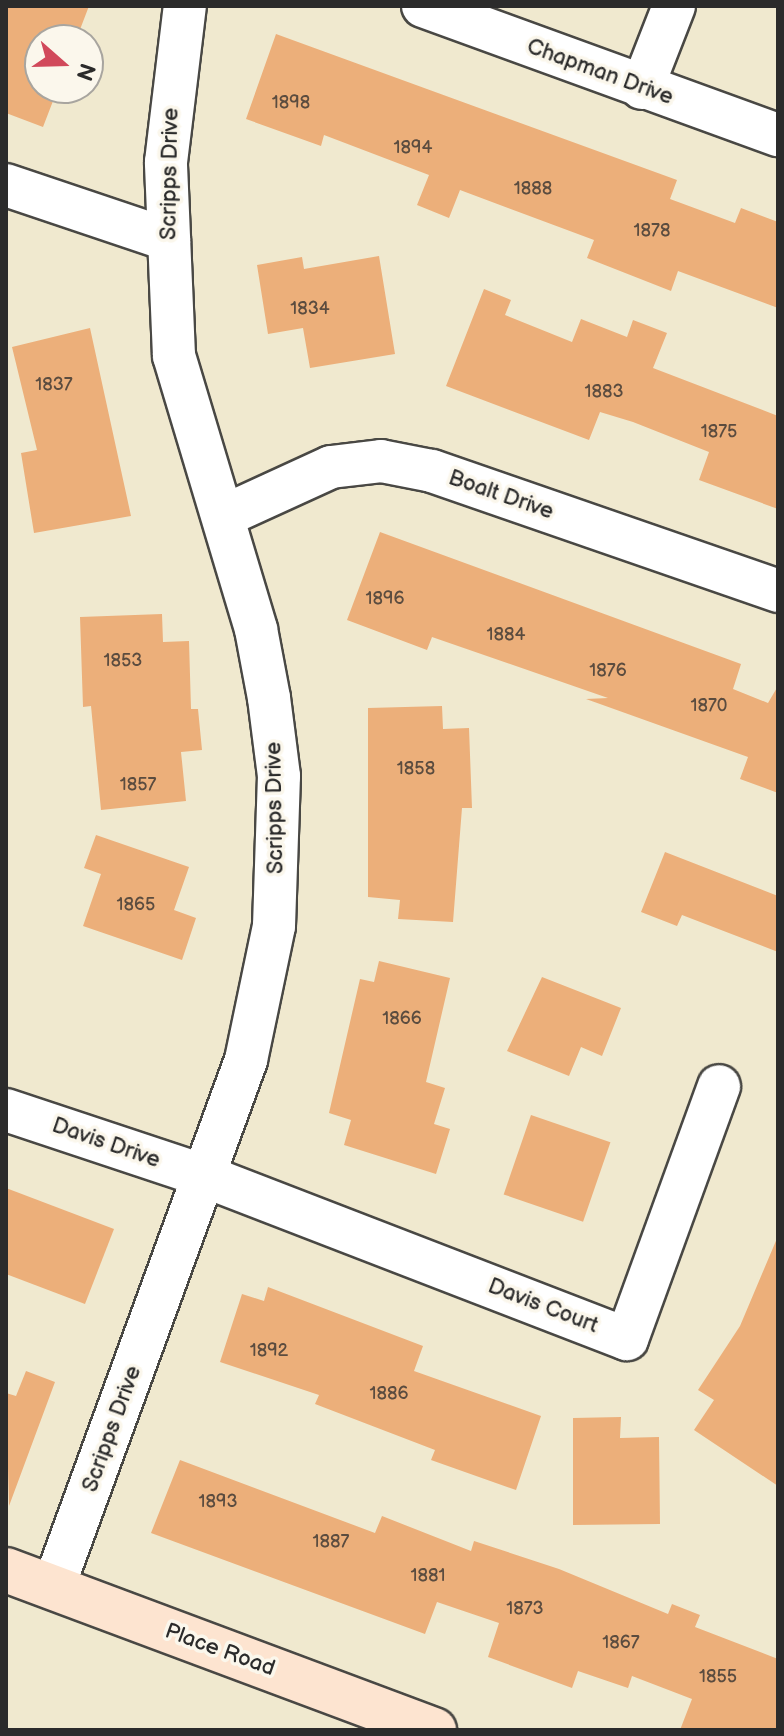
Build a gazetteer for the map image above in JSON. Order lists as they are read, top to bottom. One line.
{"streets":{"street":["Chapman Drive","Scripps Drive","Boalt Drive","Davis Drive","Davis Court","Place Road"]},"crossings":[["Scripps Drive","Boalt Drive"],["Scripps Drive","Davis Drive"],["Scripps Drive","Davis Court"],["Scripps Drive","Place Road"],["Davis Drive","Davis Court"]],"house_numbers":["1898","1894","1888","1878","1834","1837","1883","1875","1896","1884","1853","1876","1870","1858","1857","1865","1866","1892","1886","1893","1887","1881","1873","1867","1855"],"north":"right"}
